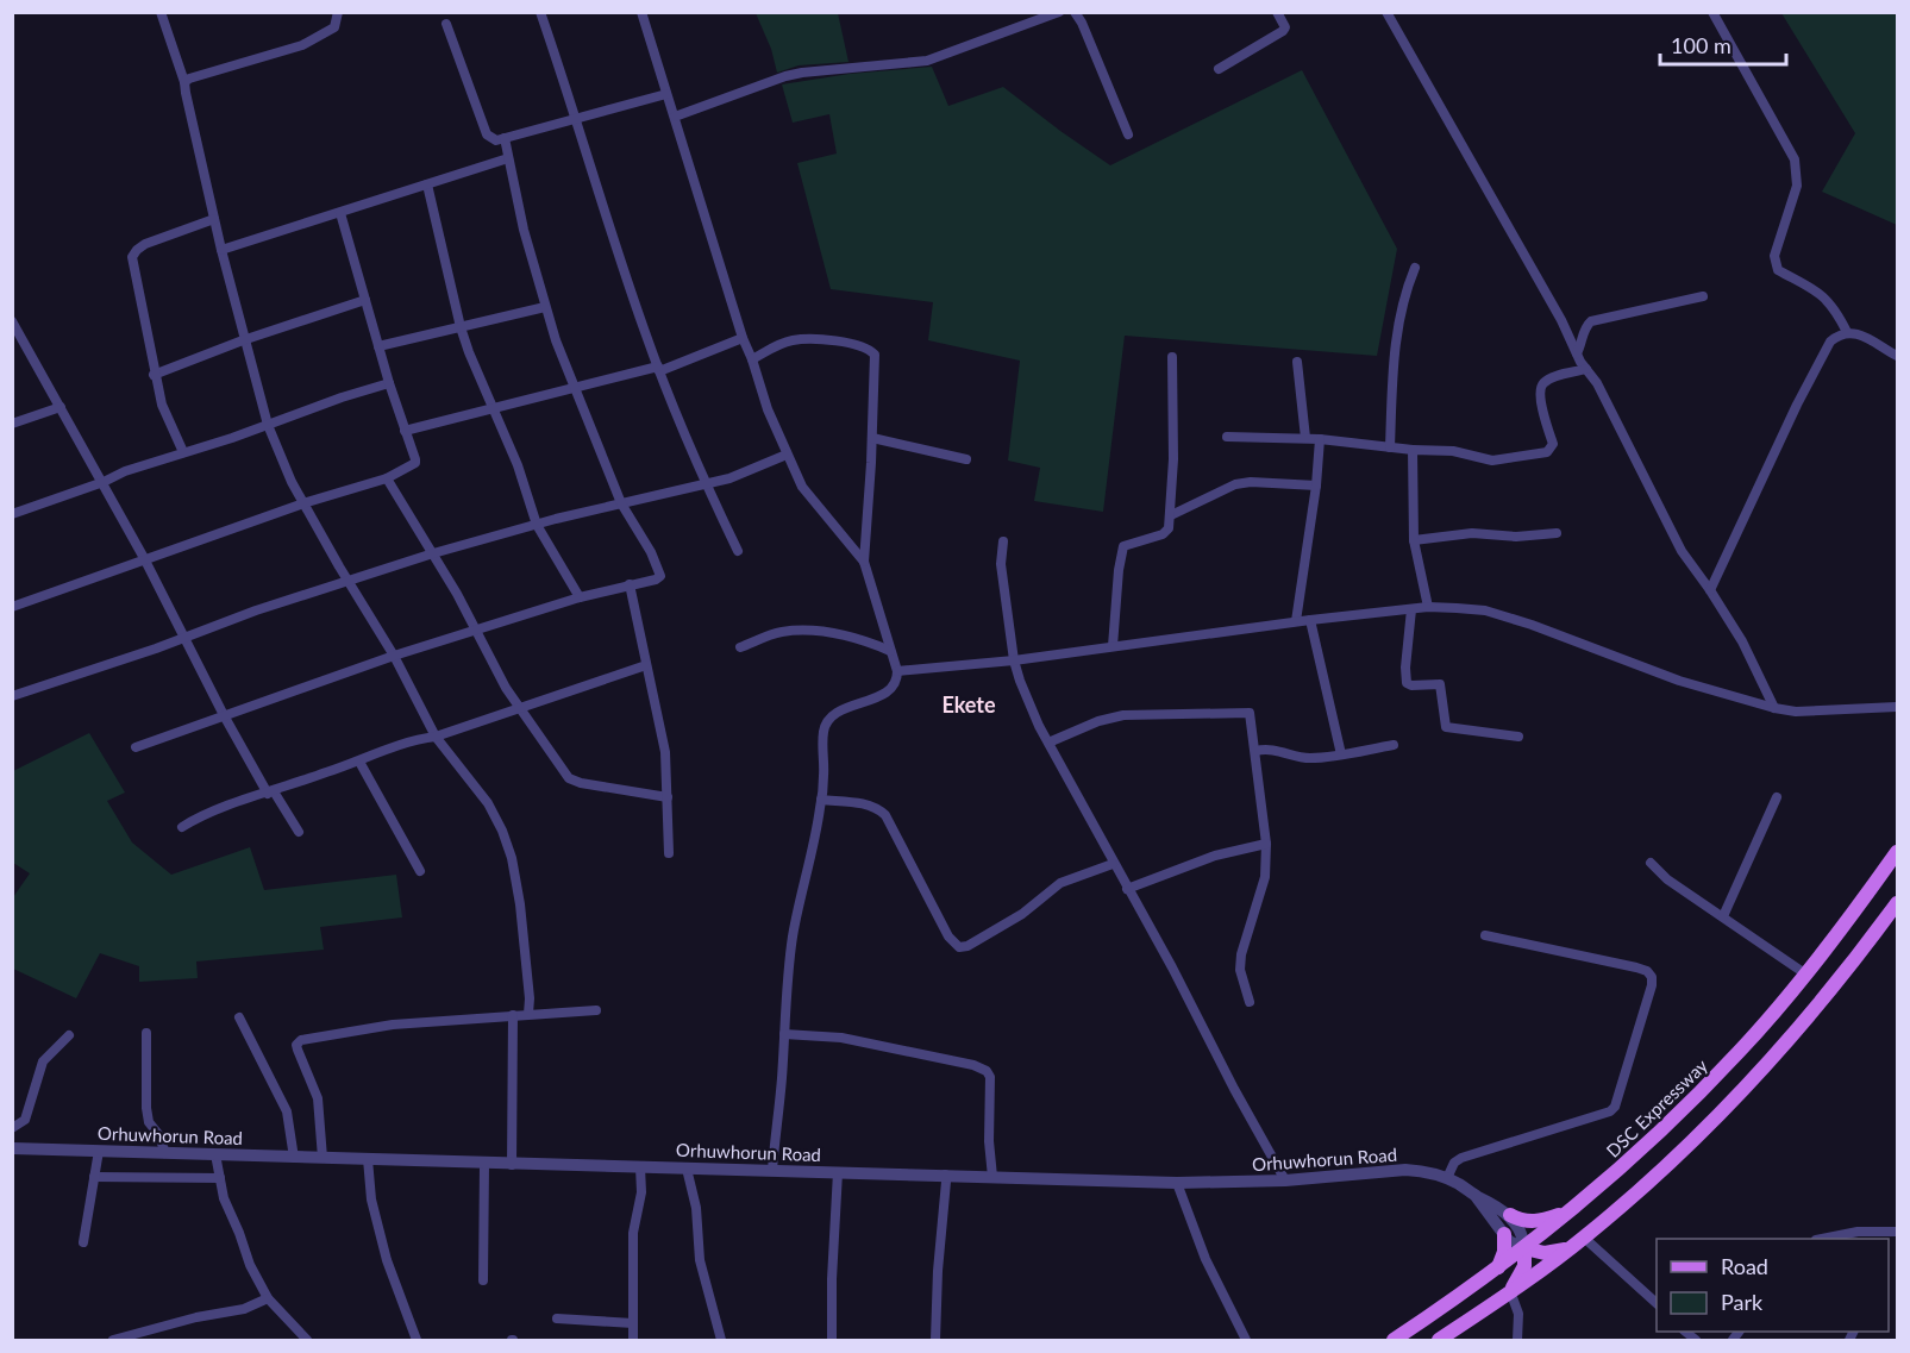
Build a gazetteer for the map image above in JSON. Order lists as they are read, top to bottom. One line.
{"streets":{"main road":["DSC Expressway"],"street":["Orhuwhorun Road"]},"districts":["Ekete"],"legend":["Road","Park"],"scale_bar":"100 m"}
